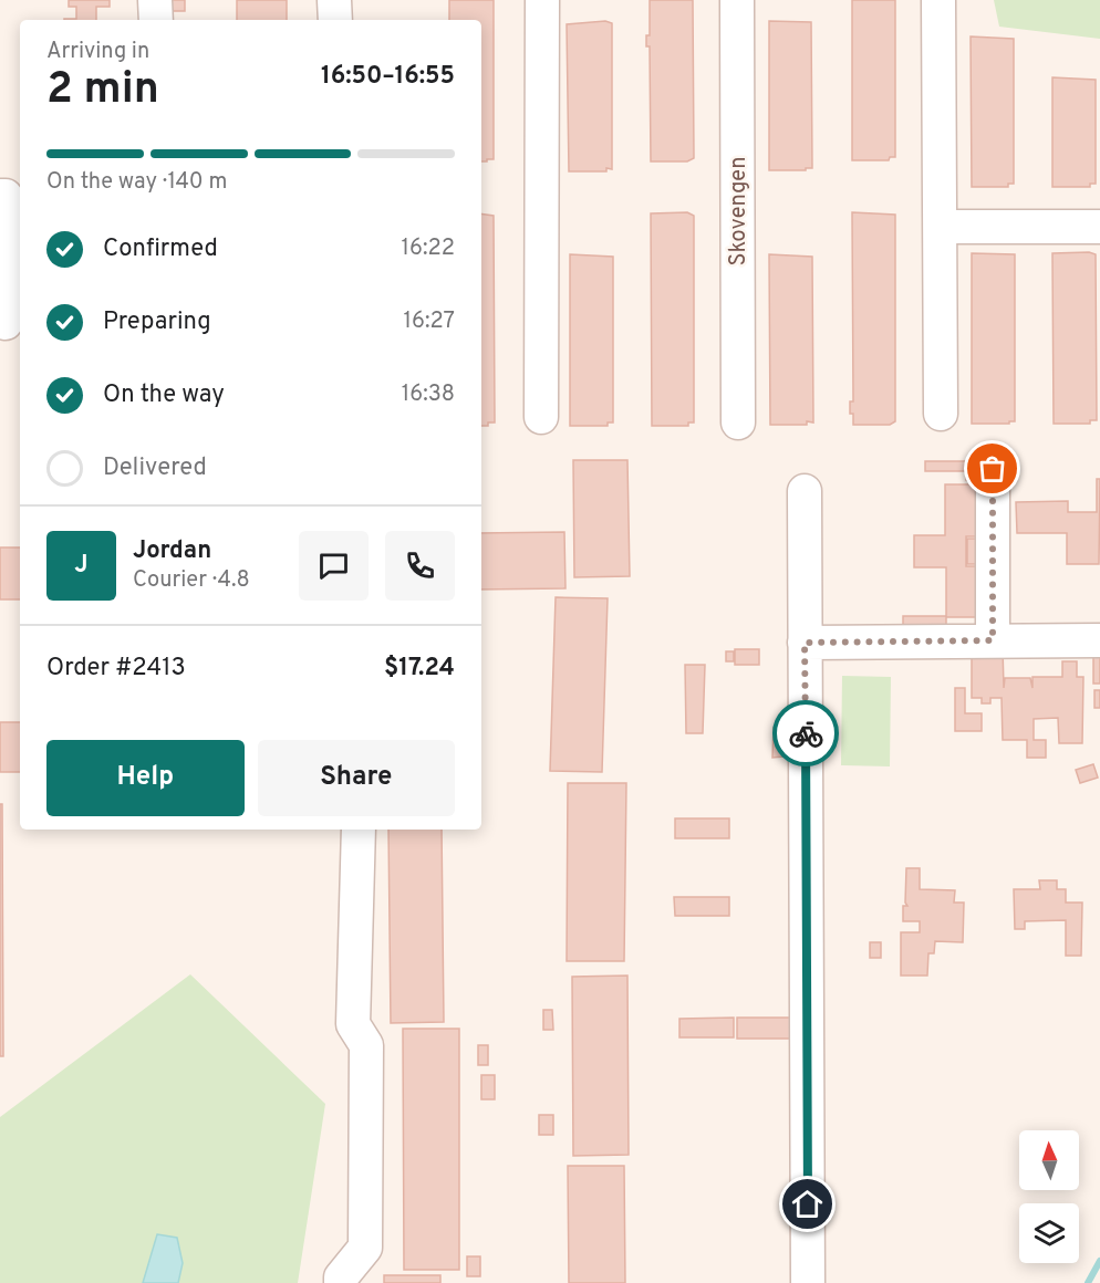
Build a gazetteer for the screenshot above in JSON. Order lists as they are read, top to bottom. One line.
{"streets":{"street":["Skovengen"]},"north":"top","page":{"heading":["2 min","Arriving in","16:50–16:55"],"panel":["Jordan","Courier · 4.8","Order #2413","$17.24"],"bar":"On the way · 140 m","list":[["Confirmed","16:22"],["Preparing","16:27"],["On the way","16:38"],"Delivered"],"round":"J","buttons":["Help","Share"]}}
